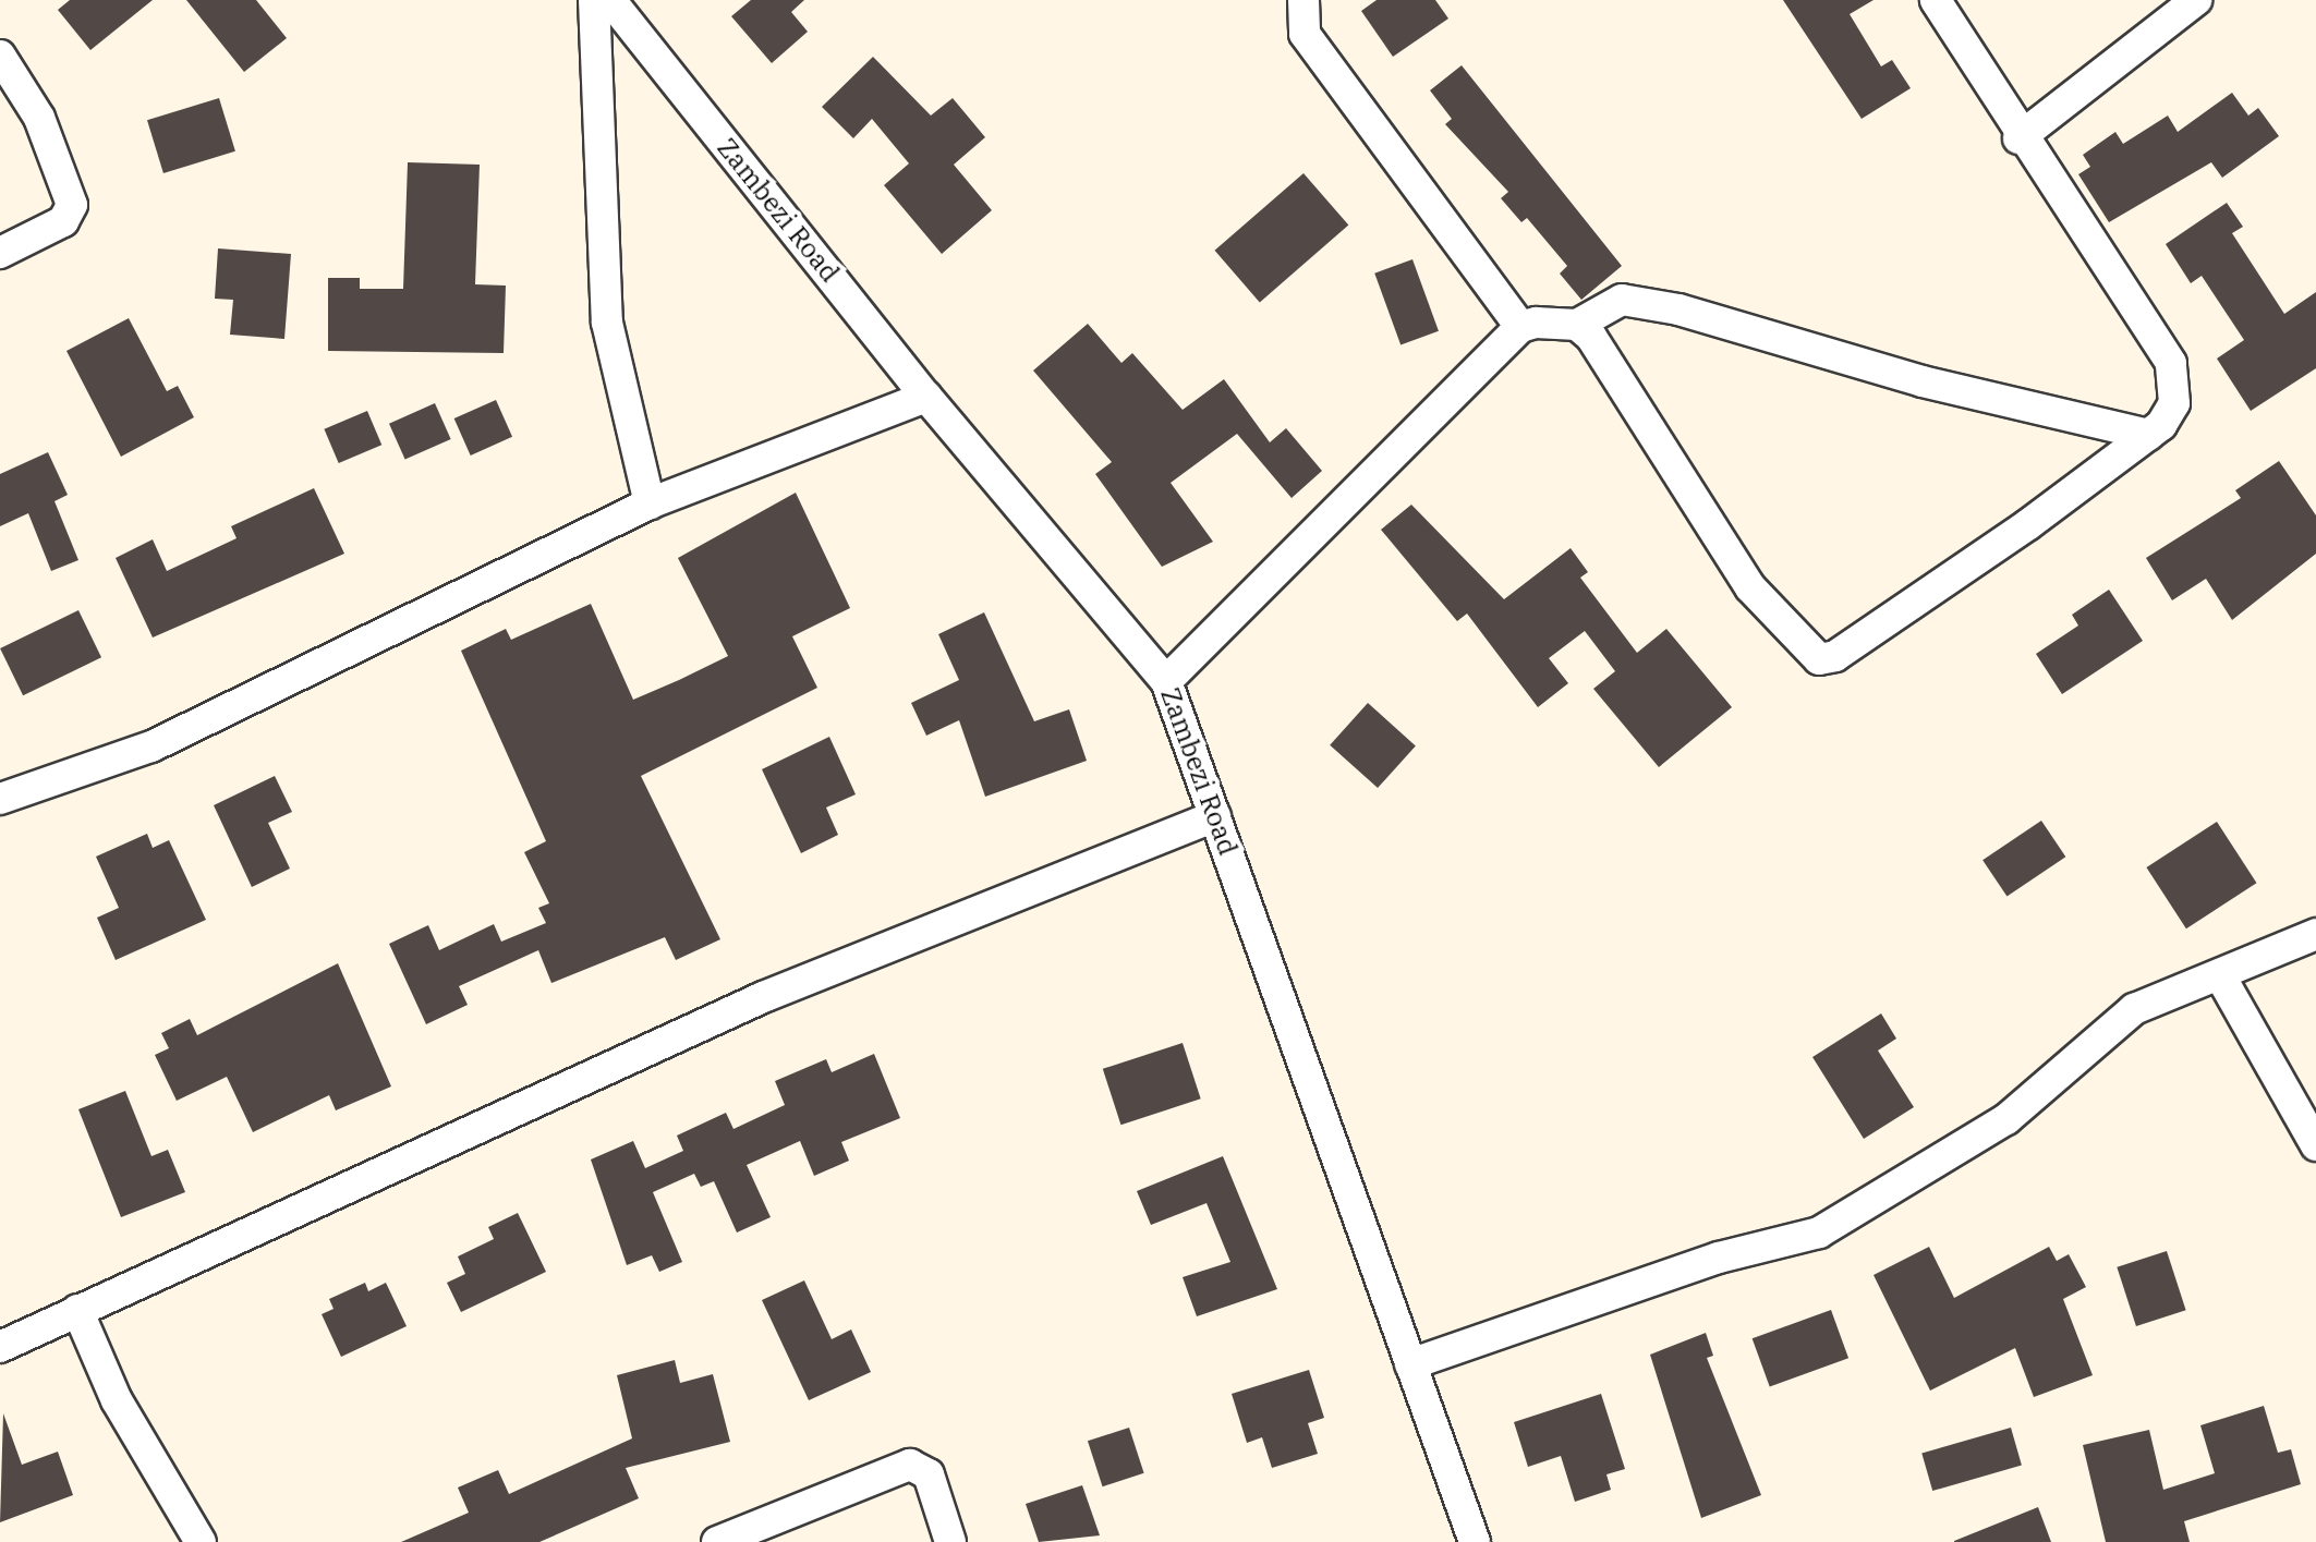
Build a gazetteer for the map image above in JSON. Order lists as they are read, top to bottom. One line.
{"streets":{"street":["Zambezi Road"]}}
